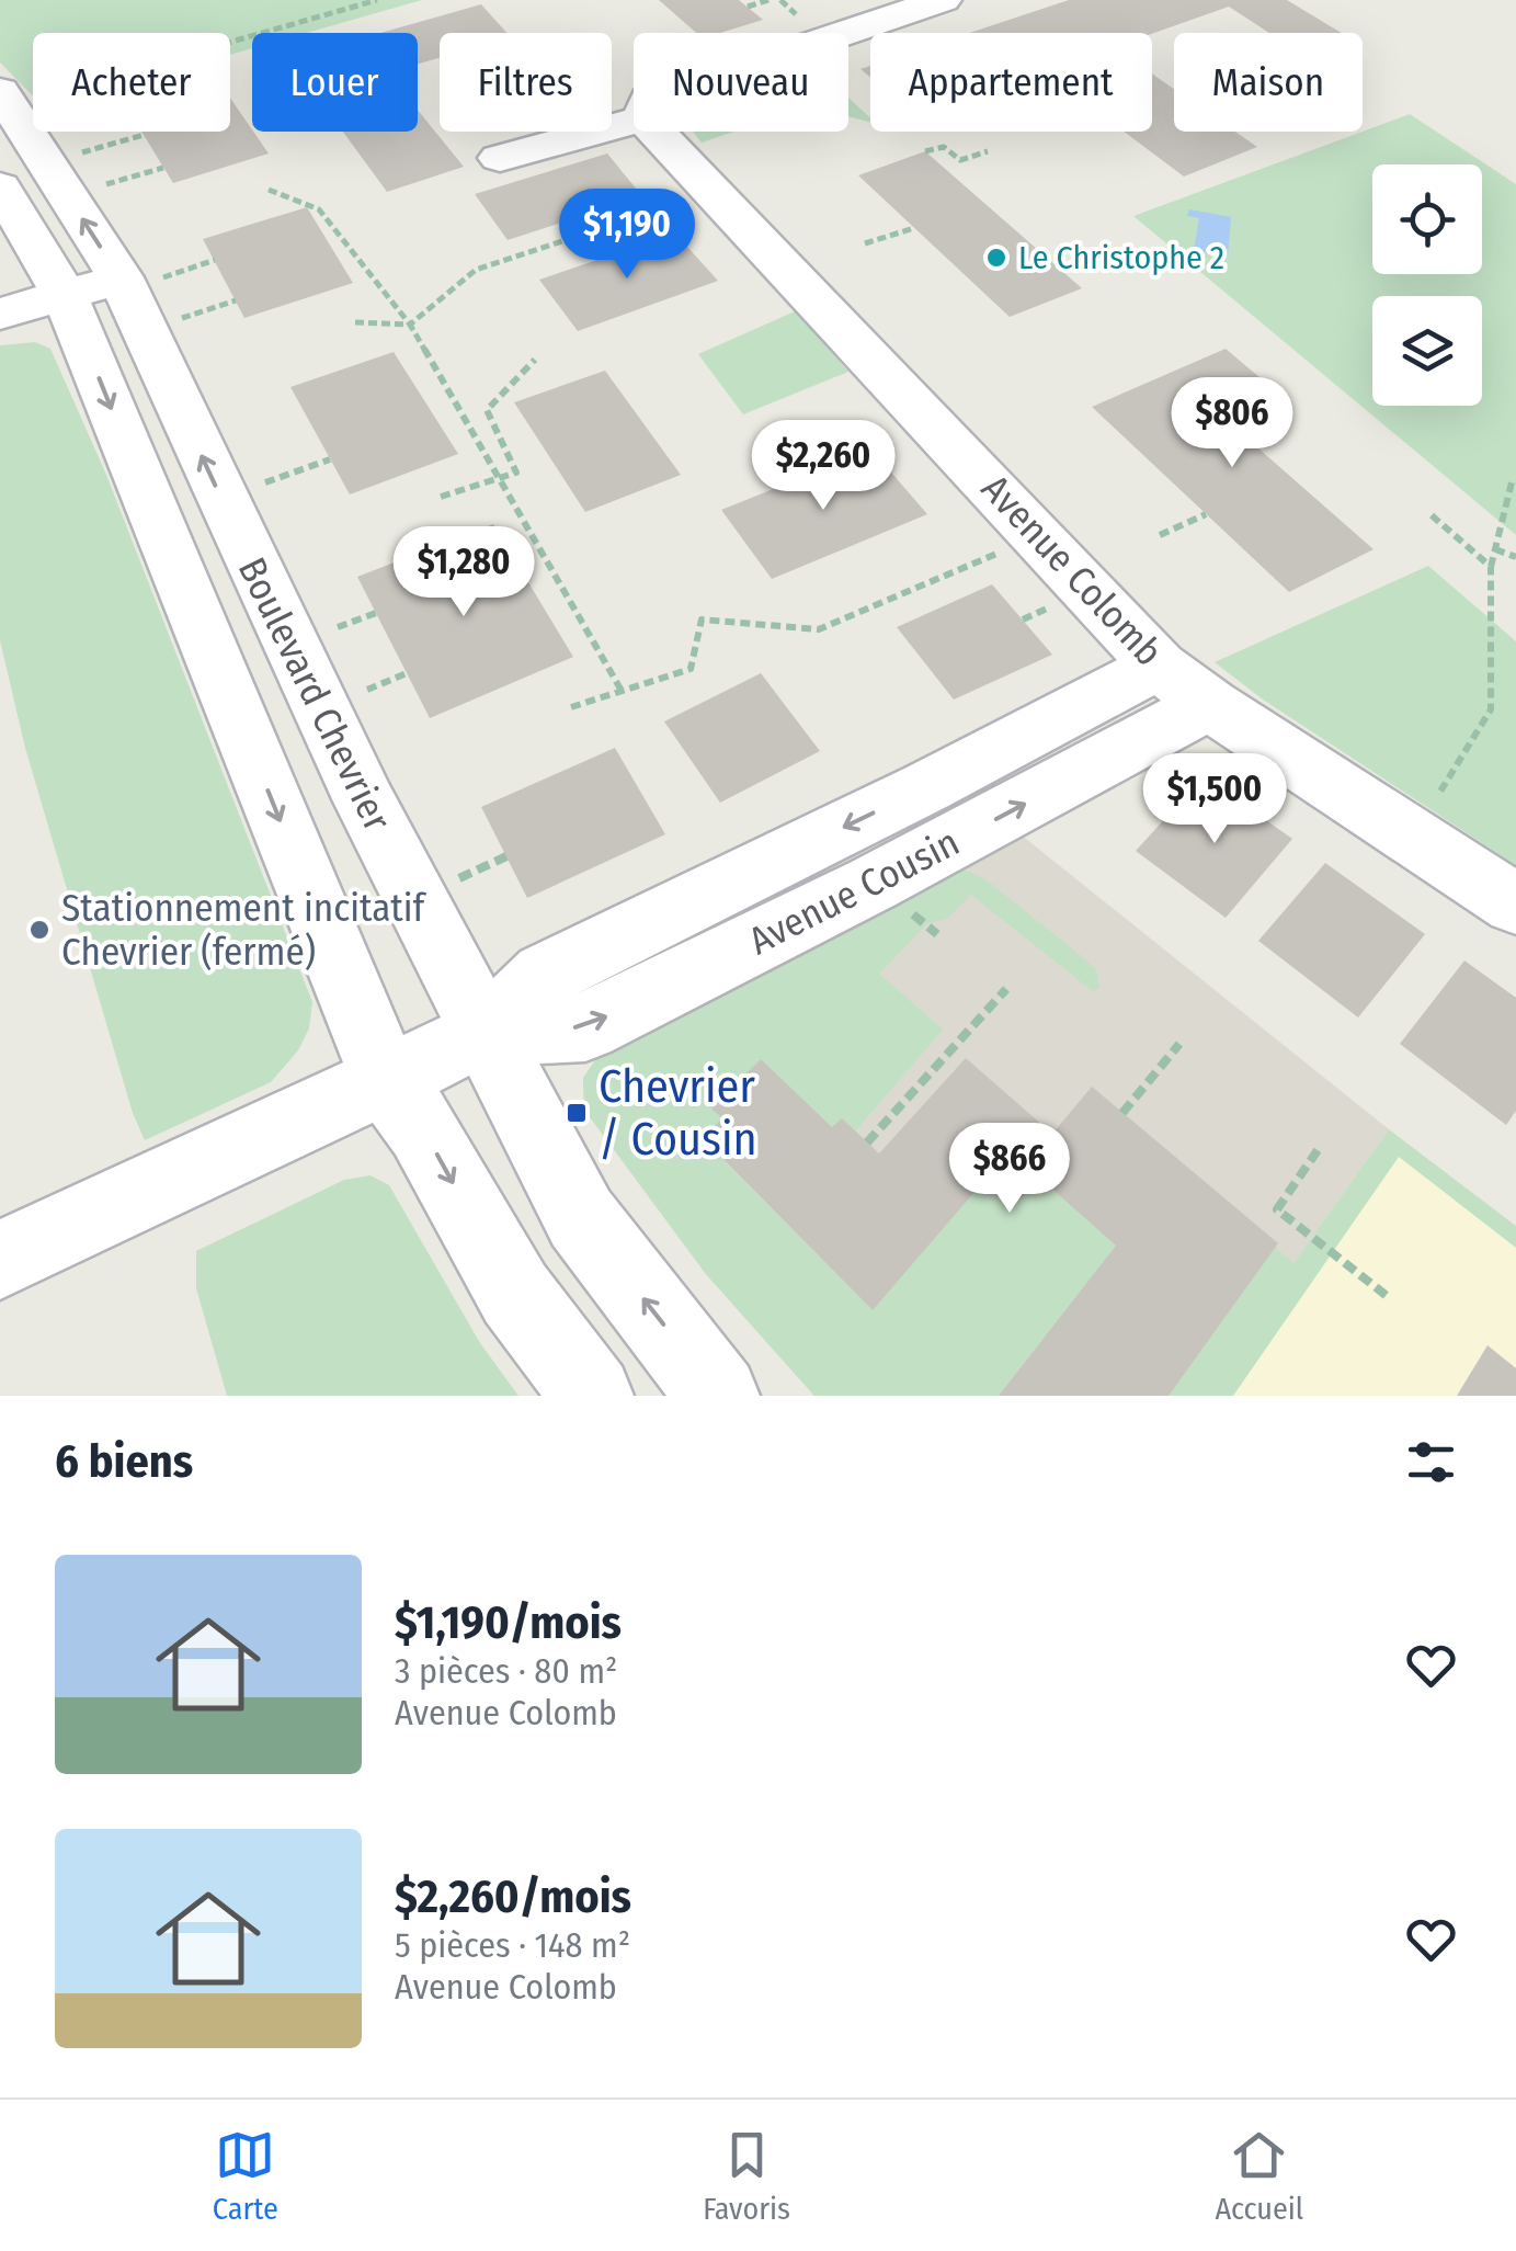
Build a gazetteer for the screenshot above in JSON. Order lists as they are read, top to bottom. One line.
{"streets":{"street":["Avenue Colomb","Boulevard Chevrier","Avenue Cousin"]},"crossings":[["Avenue Colomb","Avenue Cousin"],["Boulevard Chevrier","Avenue Cousin"]],"places":{"other":["Le Christophe 2","Stationnement incitatif Chevrier (fermé)"],"transit":["Chevrier / Cousin"]},"page":{"chip":["Acheter","Louer","Filtres","Nouveau","Appartement","Maison"],"price":["$1,190","$806","$2,260","$1,280","$1,500","$866"],"heading":"6 biens","list":[{"name":"$1,190/mois","note":"3 pièces · 80 m² · Avenue Colomb"},{"name":"$2,260/mois","note":"5 pièces · 148 m² · Avenue Colomb"}],"tabs":["Carte","Favoris","Accueil"]}}
